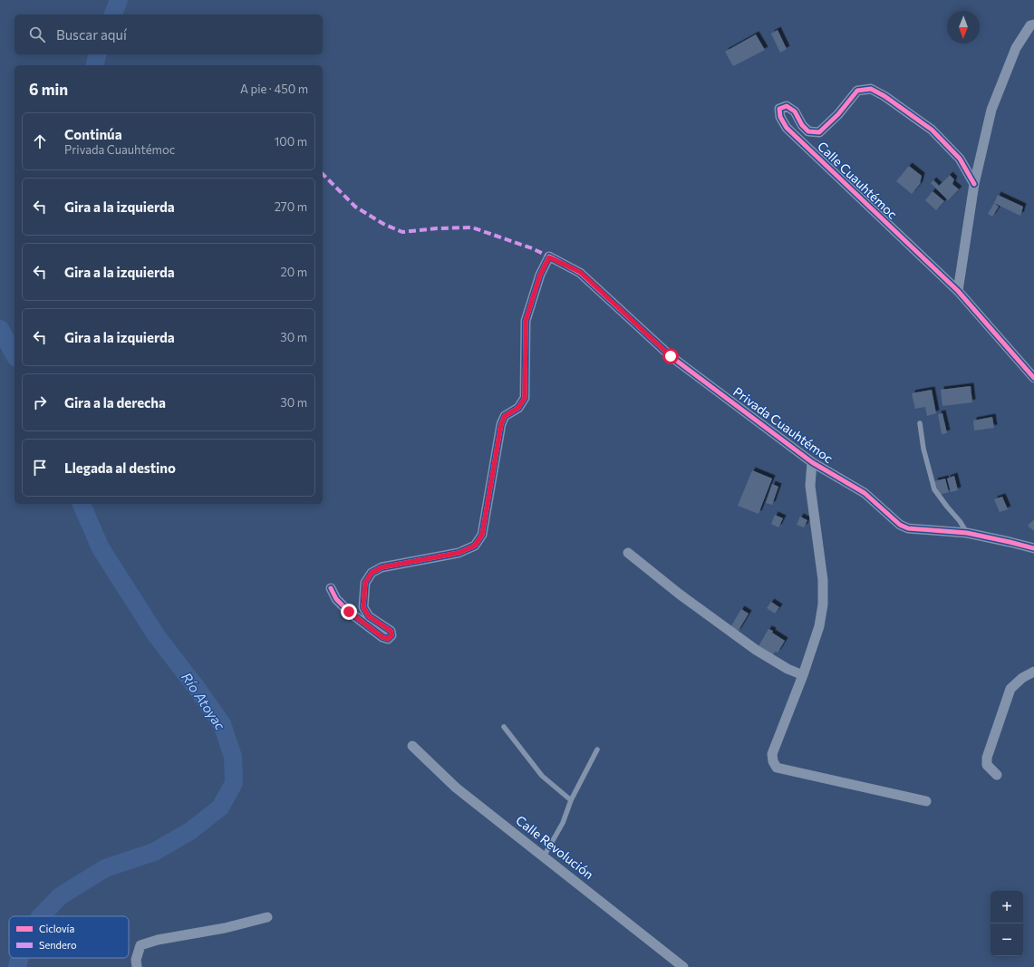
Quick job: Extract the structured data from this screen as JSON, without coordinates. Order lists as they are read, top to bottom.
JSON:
{
  "streets": {
    "street": ["Calle Cuauhtémoc", "Privada Cuauhtémoc", "Calle Revolución"]
  },
  "water": ["Río Atoyac"],
  "legend": ["Ciclovía", "Sendero"],
  "north": "bottom",
  "page": {
    "search": "Buscar aquí",
    "heading": ["6 min", "A pie · 450 m"],
    "list": [
      ["Continúa", "Privada Cuauhtémoc", "100 m"],
      ["Gira a la izquierda", "270 m"],
      ["Gira a la izquierda", "20 m"],
      ["Gira a la izquierda", "30 m"],
      ["Gira a la derecha", "30 m"],
      "Llegada al destino"
    ],
    "map_buttons": ["+", "−"]
  }
}
